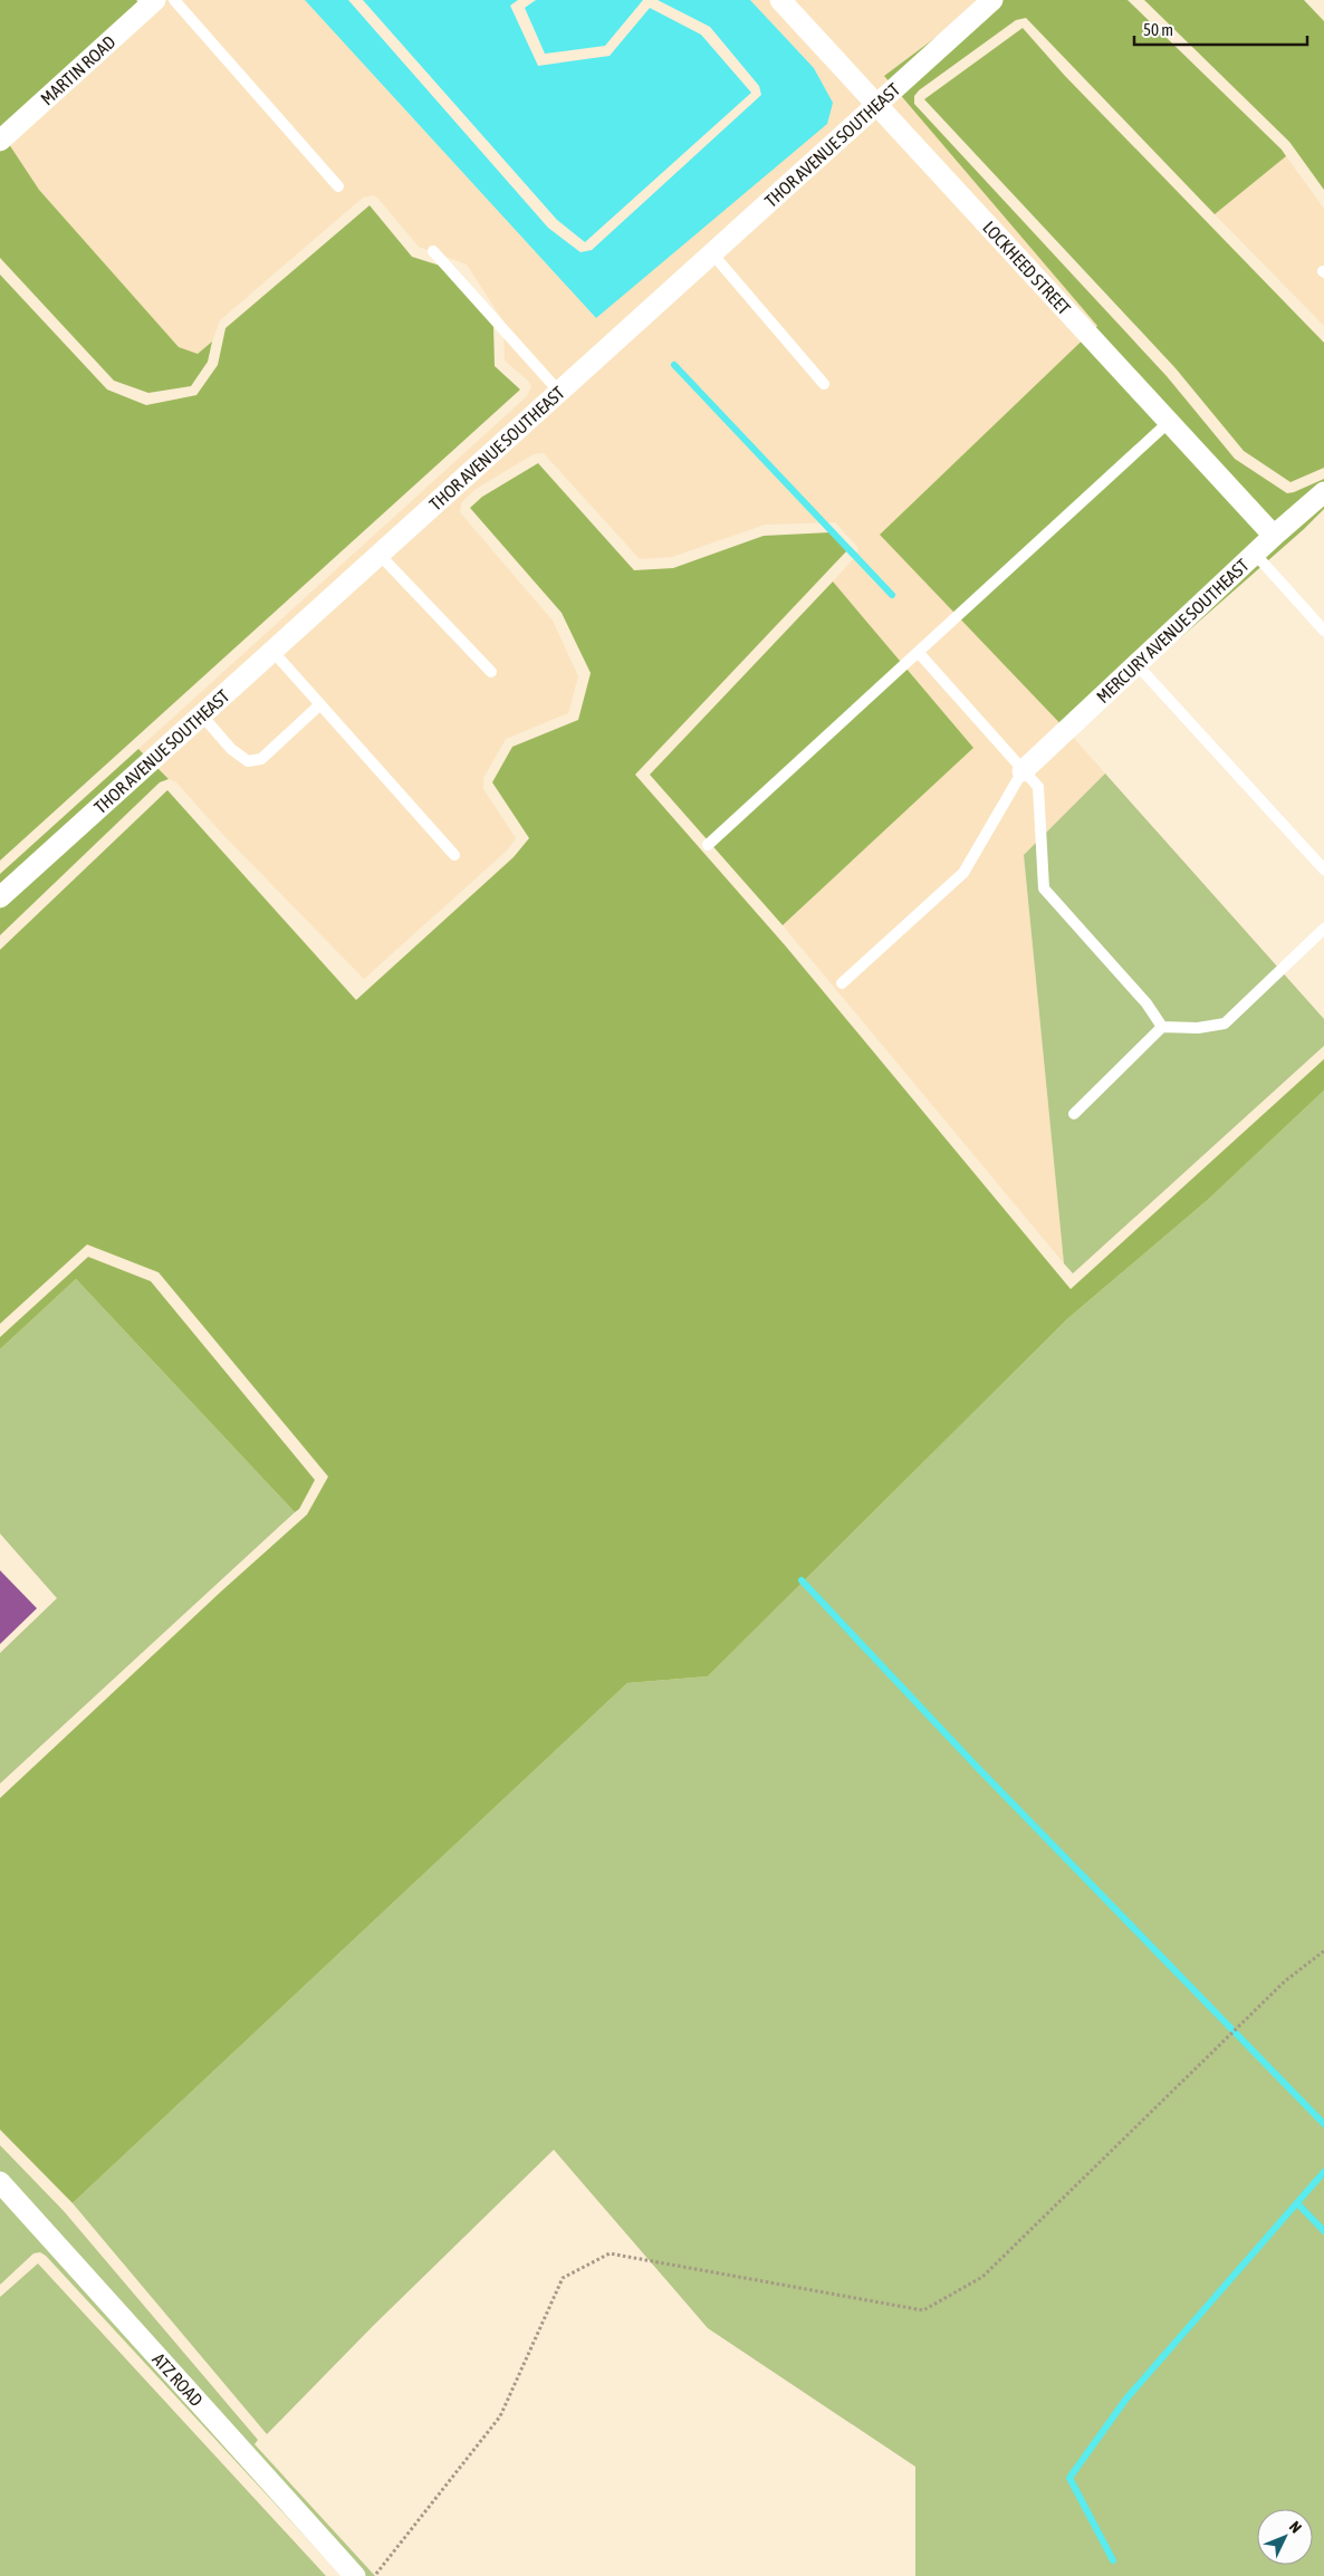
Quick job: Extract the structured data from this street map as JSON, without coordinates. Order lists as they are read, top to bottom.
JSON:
{
  "streets": {
    "street": [
      "MARTIN ROAD",
      "THOR AVENUE SOUTHEAST",
      "LOCKHEED STREET",
      "MERCURY AVENUE SOUTHEAST",
      "ATZ ROAD"
    ]
  },
  "crossings": [
    ["THOR AVENUE SOUTHEAST", "LOCKHEED STREET"],
    ["LOCKHEED STREET", "MERCURY AVENUE SOUTHEAST"]
  ],
  "scale_bar": "50 m",
  "north": "top right"
}
